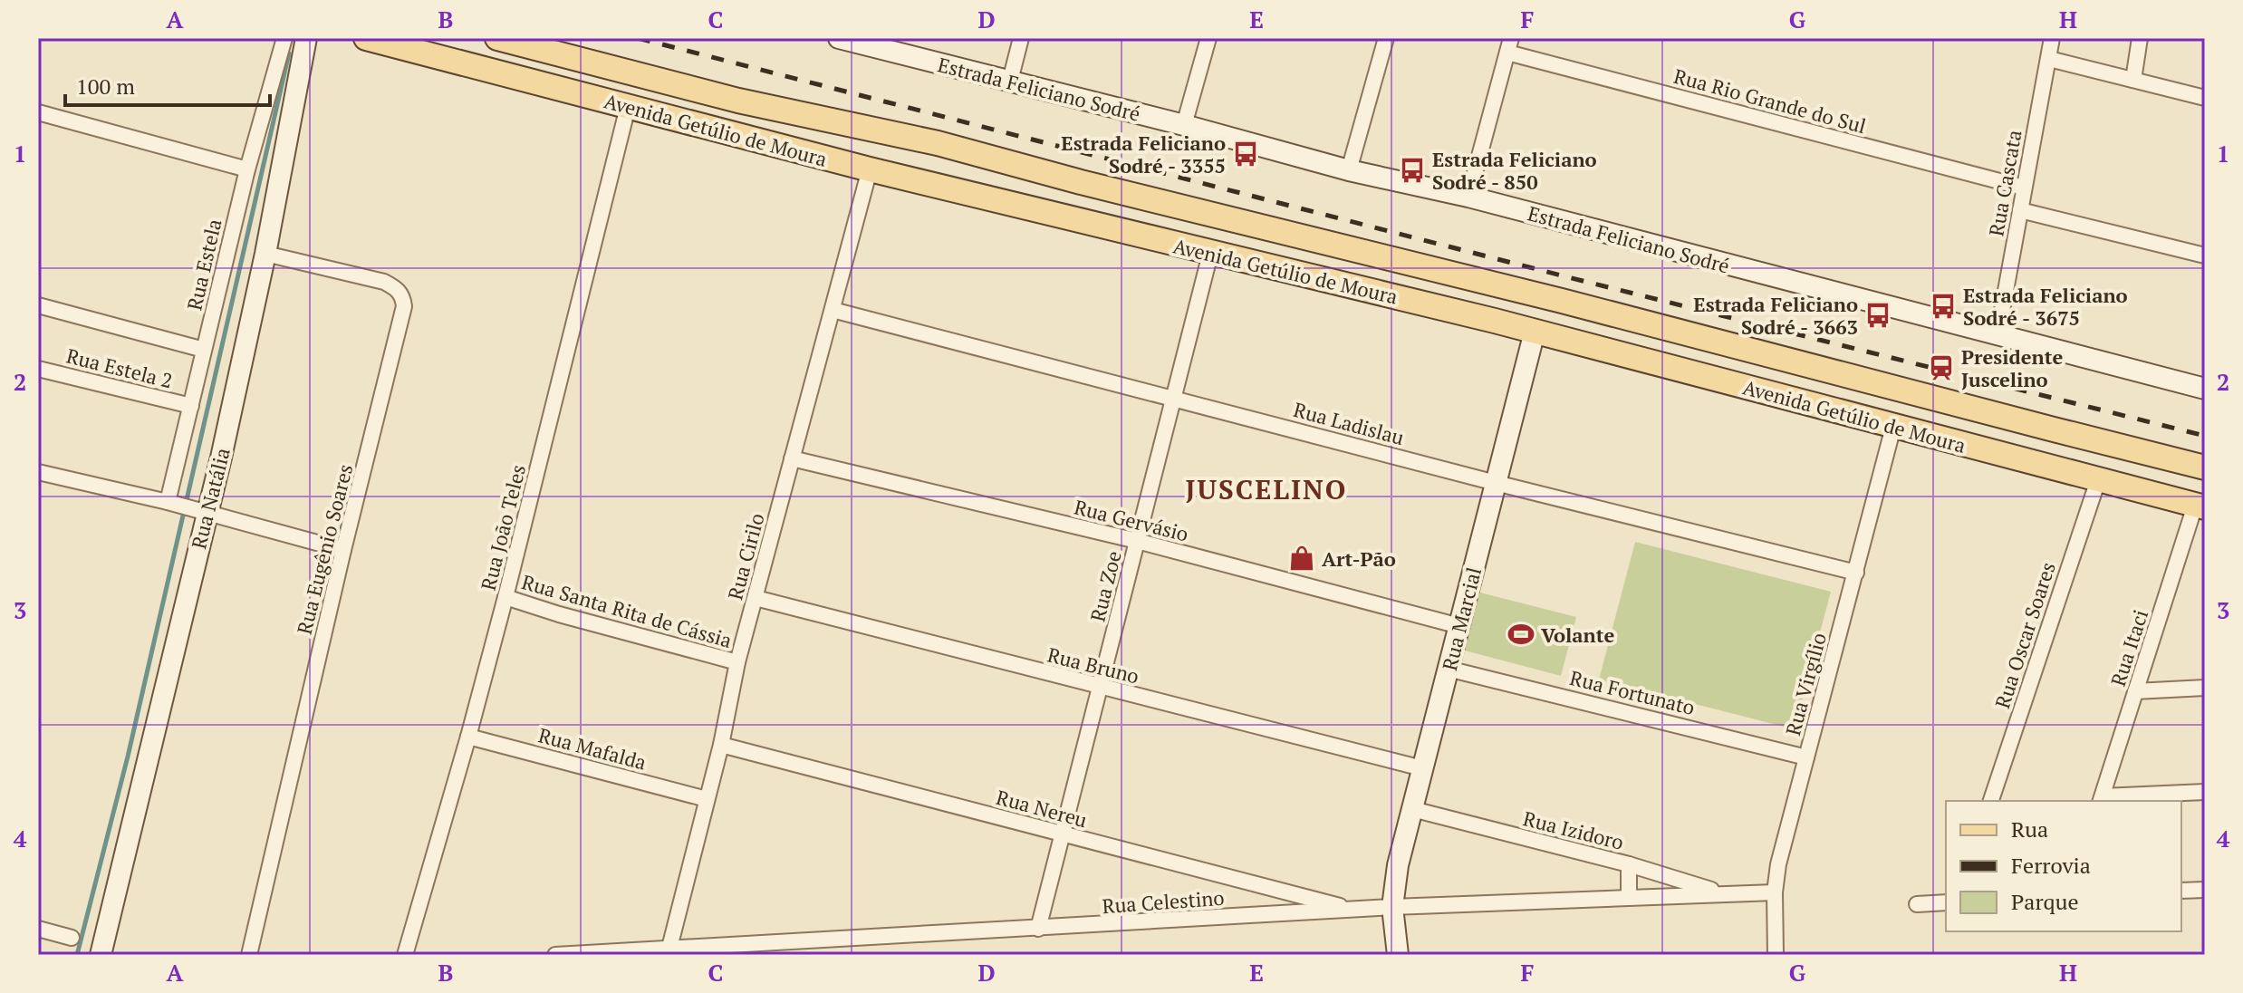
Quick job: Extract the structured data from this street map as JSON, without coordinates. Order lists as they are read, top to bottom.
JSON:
{
  "streets": {
    "main road": [
      "Estrada Feliciano Sodré",
      "Avenida Getúlio de Moura",
      "Rua Natália",
      "Rua Marcial"
    ],
    "street": [
      "Rua Rio Grande do Sul",
      "Rua Cascata",
      "Rua Estela",
      "Rua Estela 2",
      "Rua Ladislau",
      "Rua Gervásio",
      "Rua João Teles",
      "Rua Eugênio Soares",
      "Rua Cirilo",
      "Rua Zoe",
      "Rua Santa Rita de Cássia",
      "Rua Oscar Soares",
      "Rua Itaci",
      "Rua Bruno",
      "Rua Virgílio",
      "Rua Fortunato",
      "Rua Mafalda",
      "Rua Nereu",
      "Rua Izidoro",
      "Rua Celestino"
    ]
  },
  "crossings": [
    ["Estrada Feliciano Sodré", "Rua Cascata"],
    ["Rua Rio Grande do Sul", "Rua Cascata"],
    ["Avenida Getúlio de Moura", "Rua João Teles"],
    ["Avenida Getúlio de Moura", "Rua Cirilo"],
    ["Avenida Getúlio de Moura", "Rua Zoe"],
    ["Avenida Getúlio de Moura", "Rua Marcial"],
    ["Avenida Getúlio de Moura", "Rua Oscar Soares"],
    ["Avenida Getúlio de Moura", "Rua Itaci"],
    ["Avenida Getúlio de Moura", "Rua Virgílio"],
    ["Rua Estela", "Rua Estela 2"],
    ["Rua Ladislau", "Rua Cirilo"],
    ["Rua Ladislau", "Rua Zoe"],
    ["Rua Ladislau", "Rua Marcial"],
    ["Rua Ladislau", "Rua Virgílio"],
    ["Rua Natália", "Rua Eugênio Soares"],
    ["Rua Gervásio", "Rua Cirilo"],
    ["Rua Gervásio", "Rua Zoe"],
    ["Rua Gervásio", "Rua Marcial"],
    ["Rua João Teles", "Rua Santa Rita de Cássia"],
    ["Rua João Teles", "Rua Mafalda"],
    ["Rua Cirilo", "Rua Santa Rita de Cássia"],
    ["Rua Cirilo", "Rua Bruno"],
    ["Rua Cirilo", "Rua Mafalda"],
    ["Rua Cirilo", "Rua Nereu"],
    ["Rua Cirilo", "Rua Celestino"],
    ["Rua Zoe", "Rua Bruno"],
    ["Rua Zoe", "Rua Nereu"],
    ["Rua Zoe", "Rua Celestino"],
    ["Rua Marcial", "Rua Bruno"],
    ["Rua Marcial", "Rua Fortunato"],
    ["Rua Marcial", "Rua Izidoro"],
    ["Rua Marcial", "Rua Celestino"],
    ["Rua Virgílio", "Rua Fortunato"],
    ["Rua Virgílio", "Rua Celestino"],
    ["Rua Nereu", "Rua Celestino"],
    ["Rua Izidoro", "Rua Celestino"]
  ],
  "districts": ["JUSCELINO"],
  "places": {
    "bus stop": [
      "Estrada Feliciano Sodré - 3355",
      "Estrada Feliciano Sodré - 850",
      "Estrada Feliciano Sodré - 3675",
      "Estrada Feliciano Sodré - 3663"
    ],
    "station": ["Presidente Juscelino"],
    "shop": ["Art-Pão"],
    "sports": ["Volante"]
  },
  "legend": ["Rua", "Ferrovia", "Parque"],
  "scale_bar": "100 m",
  "grid": {
    "columns": [
      "A",
      "B",
      "C",
      "D",
      "E",
      "F",
      "G",
      "H"
    ],
    "rows": [
      "1",
      "2",
      "3",
      "4"
    ]
  }
}
